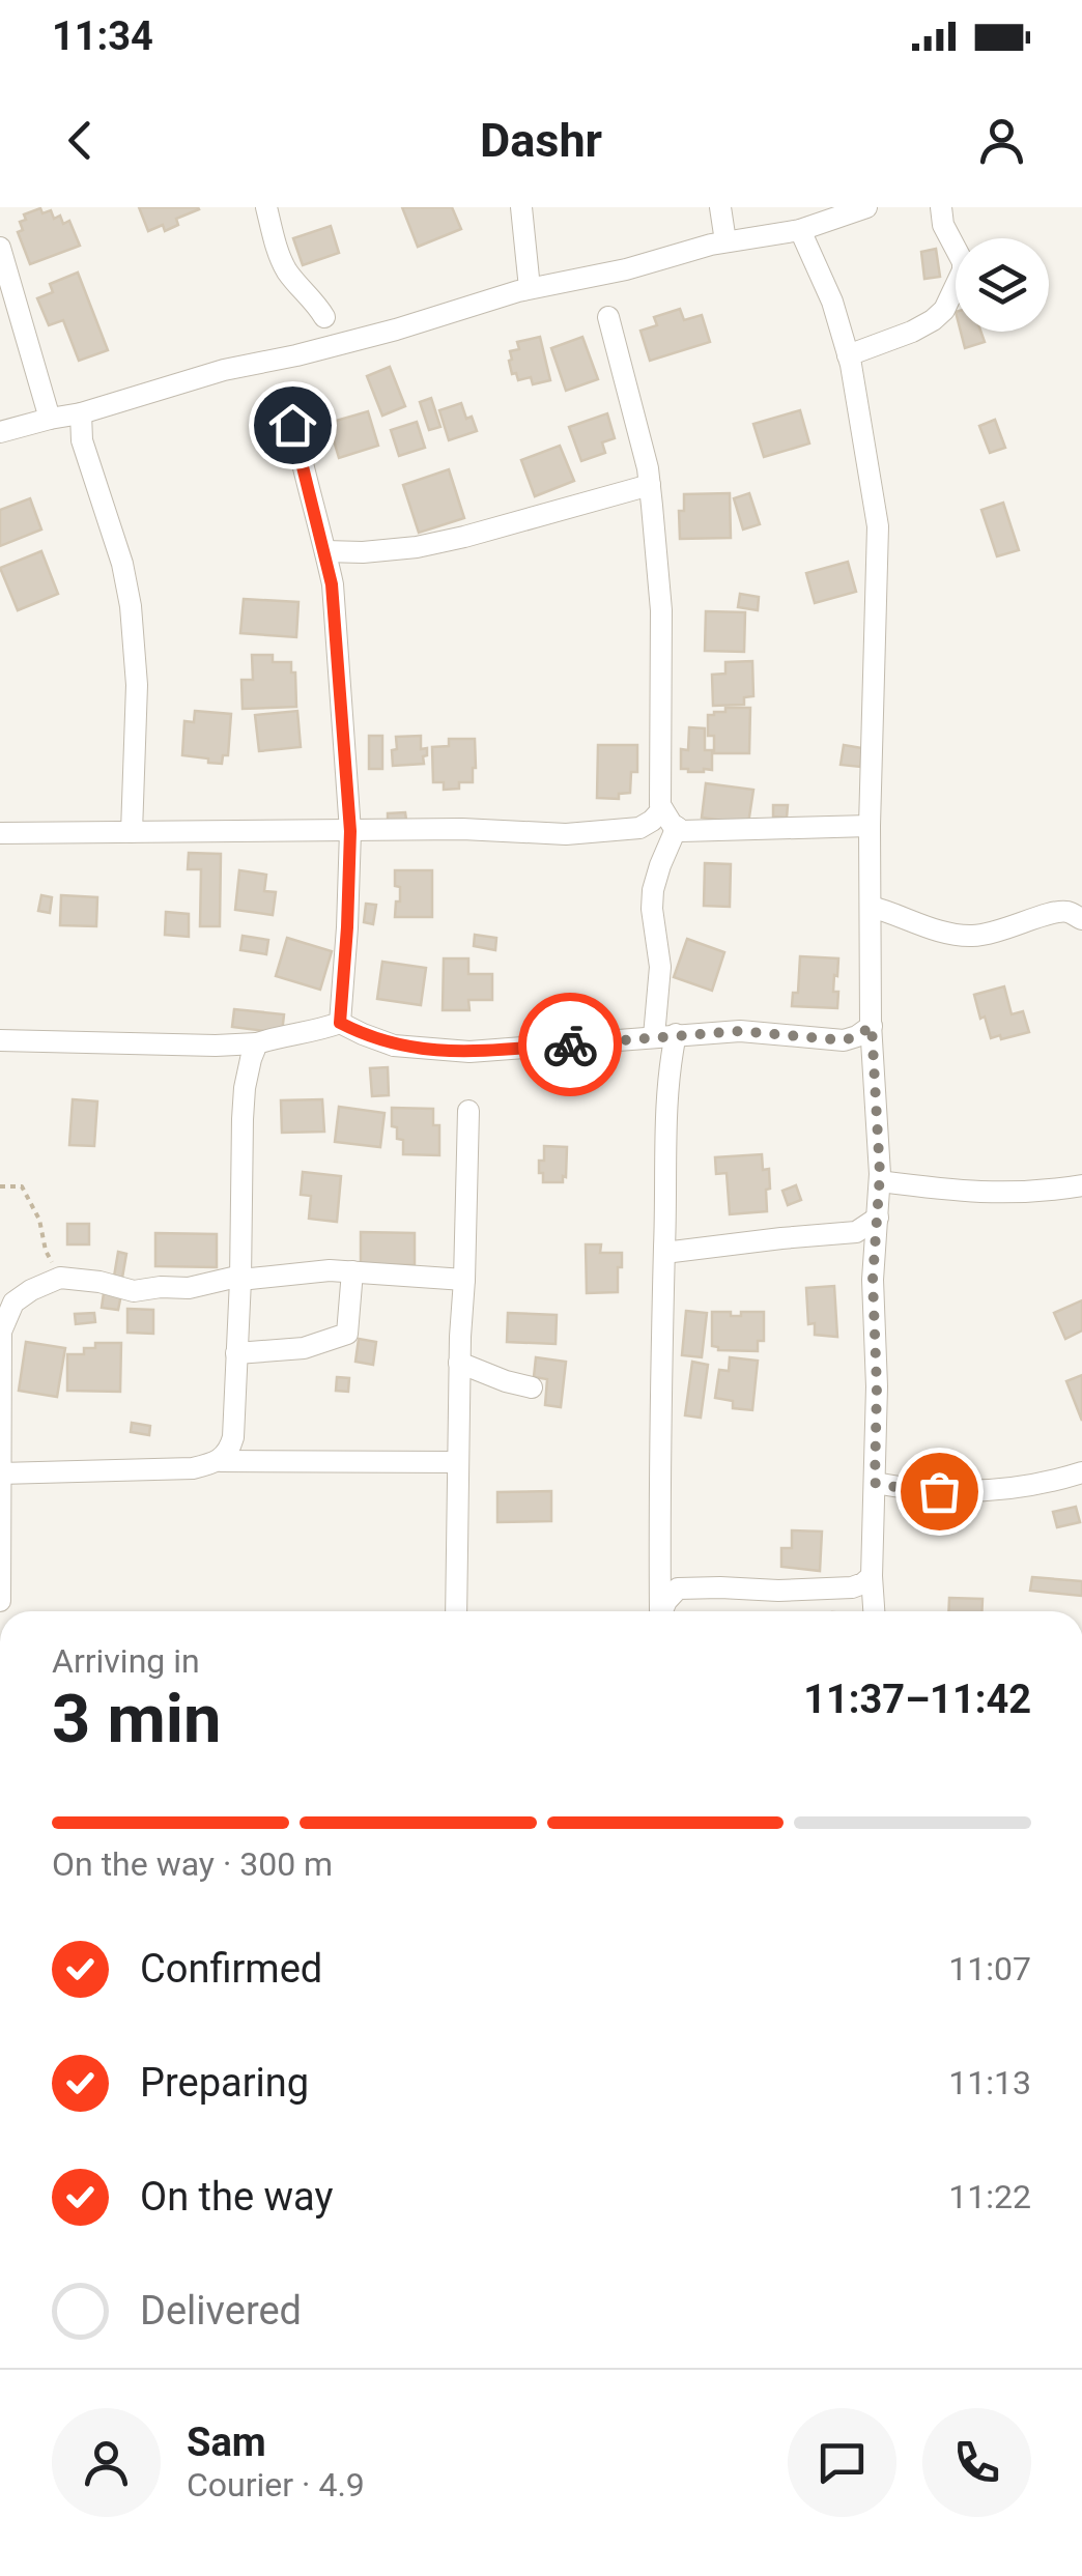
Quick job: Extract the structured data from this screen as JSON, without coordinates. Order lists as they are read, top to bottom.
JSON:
{
  "page": {
    "status": "11:34",
    "header": "Dashr",
    "heading": ["3 min", "Arriving in", "11:37–11:42"],
    "panel": ["Sam", "Courier · 4.9"],
    "bar": "On the way · 300 m",
    "list": [
      ["Confirmed", "11:07"],
      ["Preparing", "11:13"],
      ["On the way", "11:22"],
      "Delivered"
    ]
  }
}
